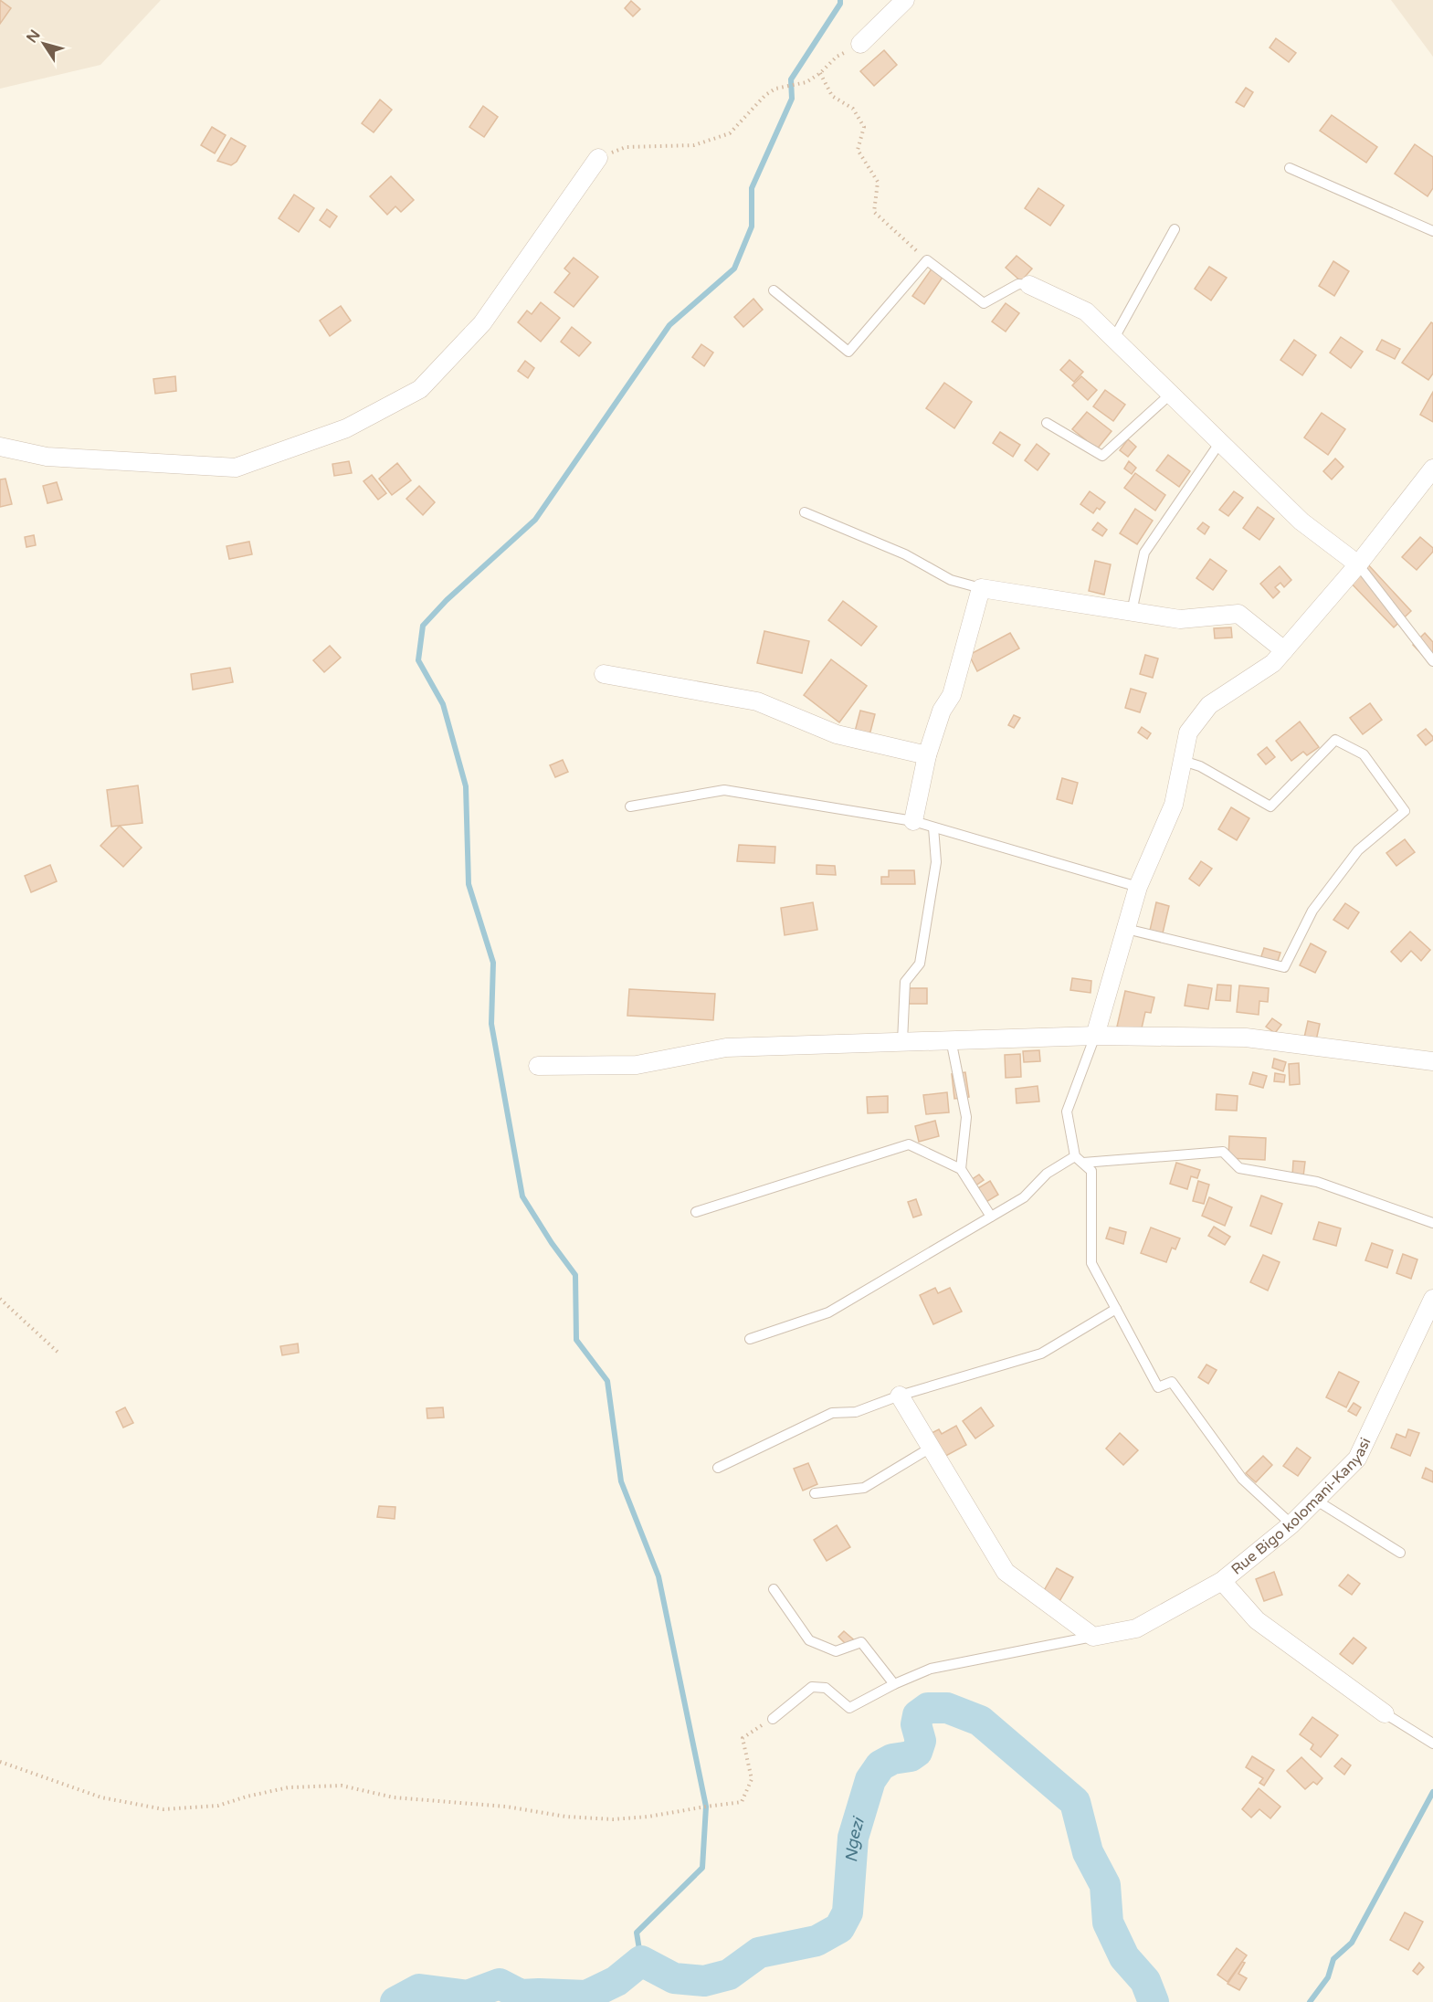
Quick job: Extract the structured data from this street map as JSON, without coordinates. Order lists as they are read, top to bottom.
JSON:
{
  "streets": {
    "street": ["Rue Bigo kolomani-Kanyasi"]
  },
  "water": ["Ngezi"],
  "north": "top left"
}
